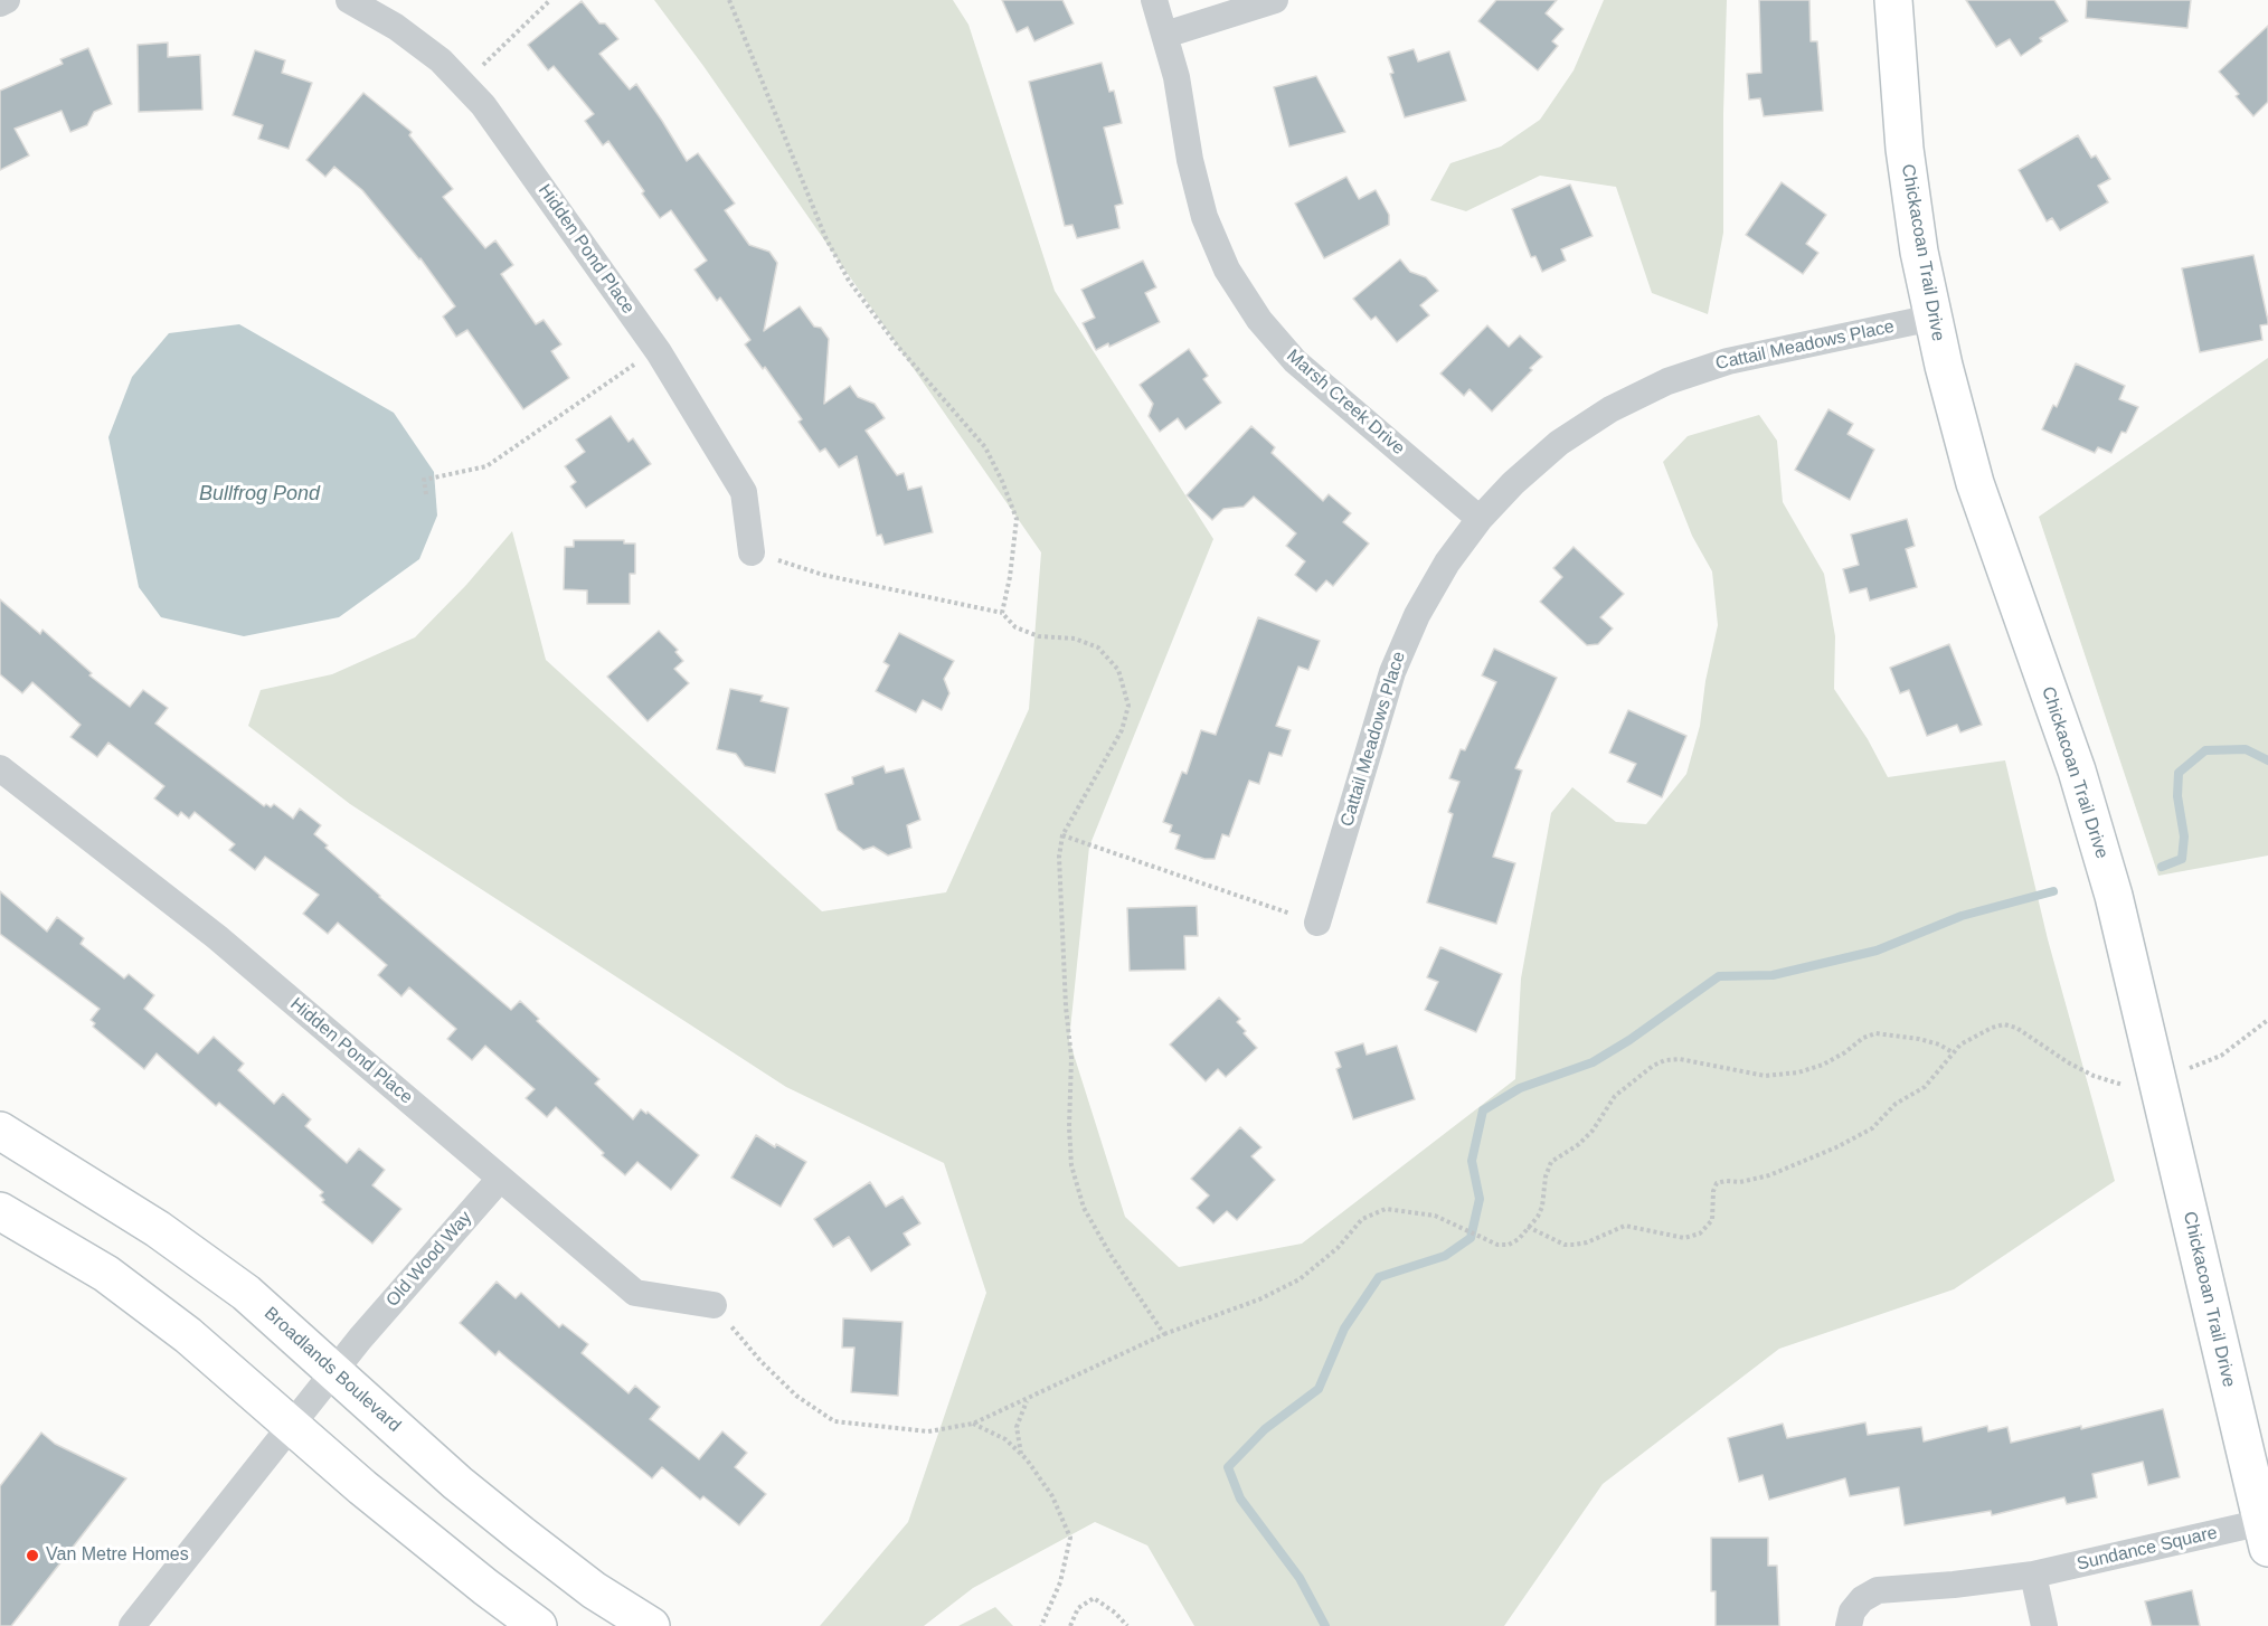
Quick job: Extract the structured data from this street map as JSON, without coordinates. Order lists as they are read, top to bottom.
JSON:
{
  "streets": {
    "street": [
      "Hidden Pond Place",
      "Chickacoan Trail Drive",
      "Cattail Meadows Place",
      "Marsh Creek Drive",
      "Old Wood Way",
      "Broadlands Boulevard",
      "Sundance Square"
    ]
  },
  "crossings": [
    ["Hidden Pond Place", "Old Wood Way"],
    ["Chickacoan Trail Drive", "Cattail Meadows Place"],
    ["Chickacoan Trail Drive", "Sundance Square"],
    ["Cattail Meadows Place", "Marsh Creek Drive"],
    ["Old Wood Way", "Broadlands Boulevard"]
  ],
  "water": ["Bullfrog Pond"],
  "places": ["Van Metre Homes"]
}
